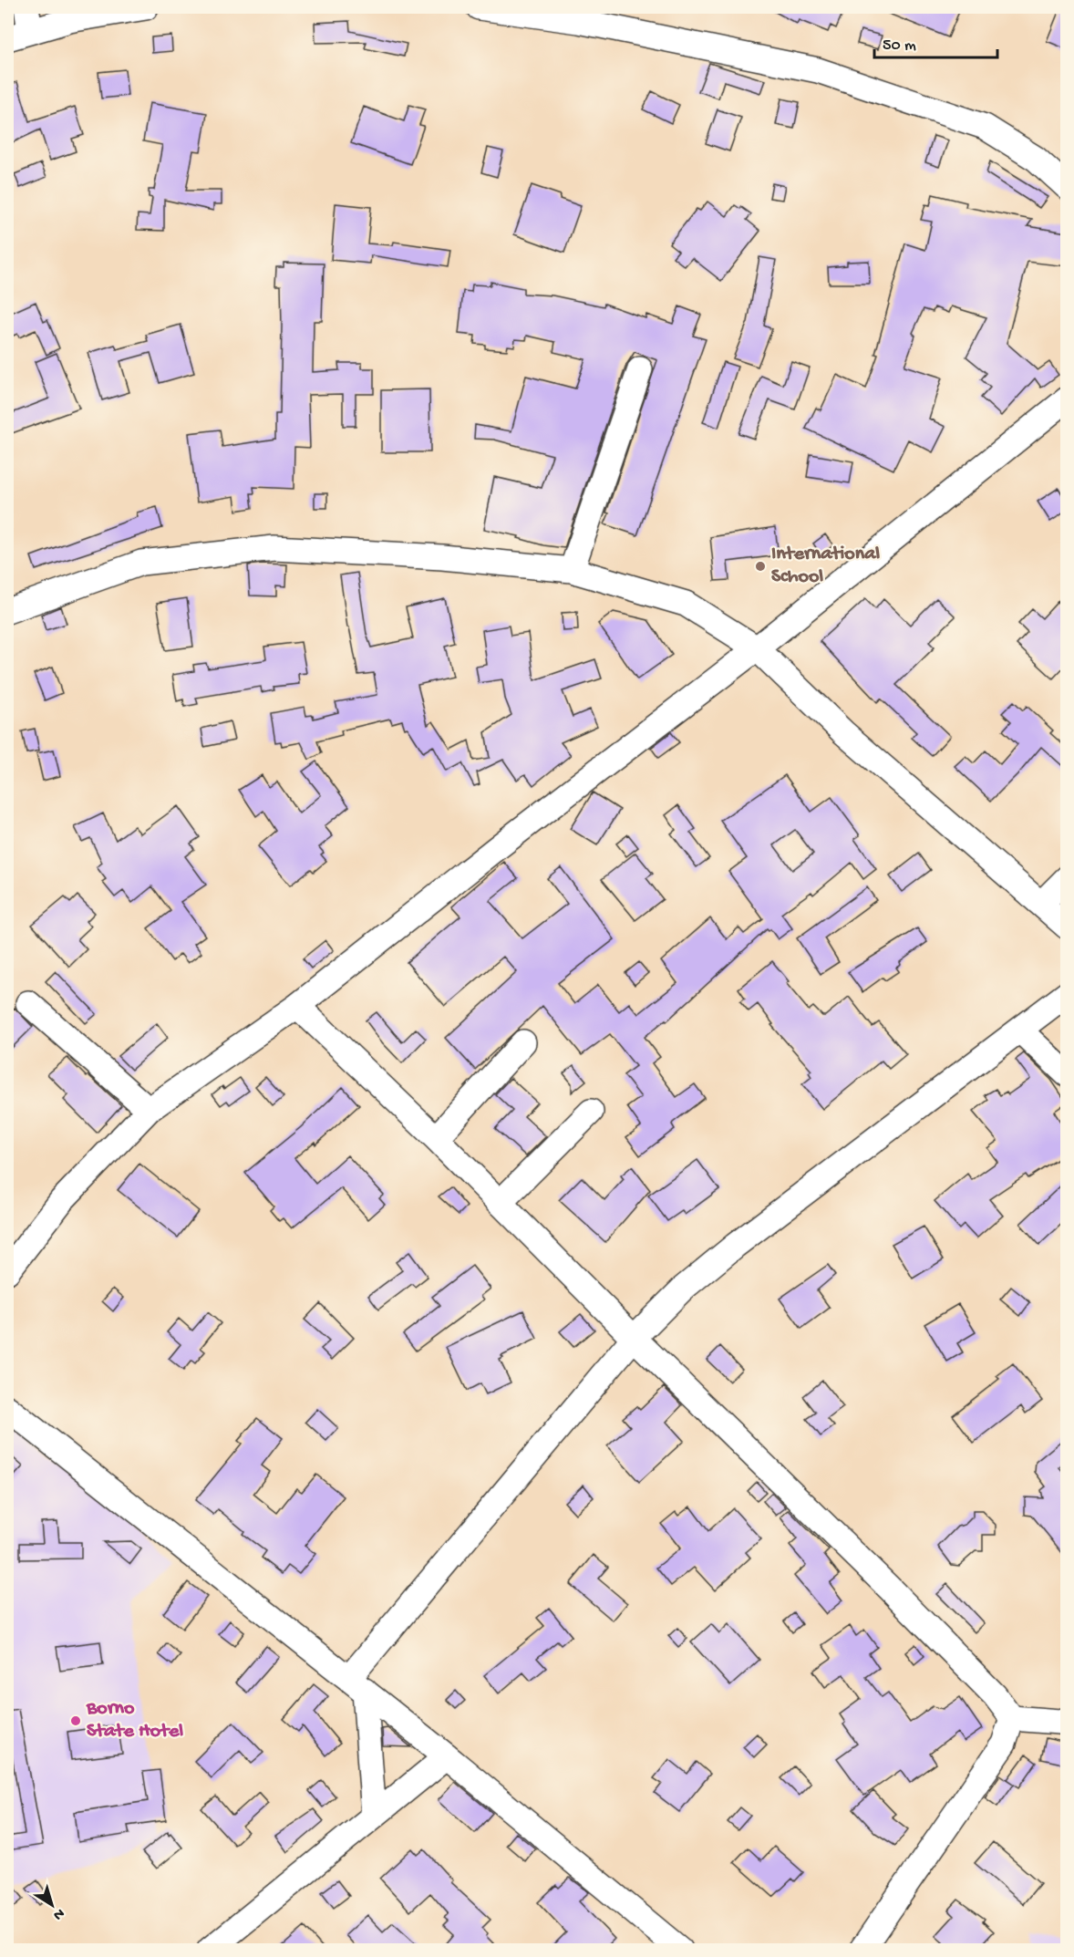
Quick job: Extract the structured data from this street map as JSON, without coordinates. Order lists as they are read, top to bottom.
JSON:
{
  "places": ["International School", "Borno State Hotel"],
  "scale_bar": "50 m",
  "north": "bottom right"
}
